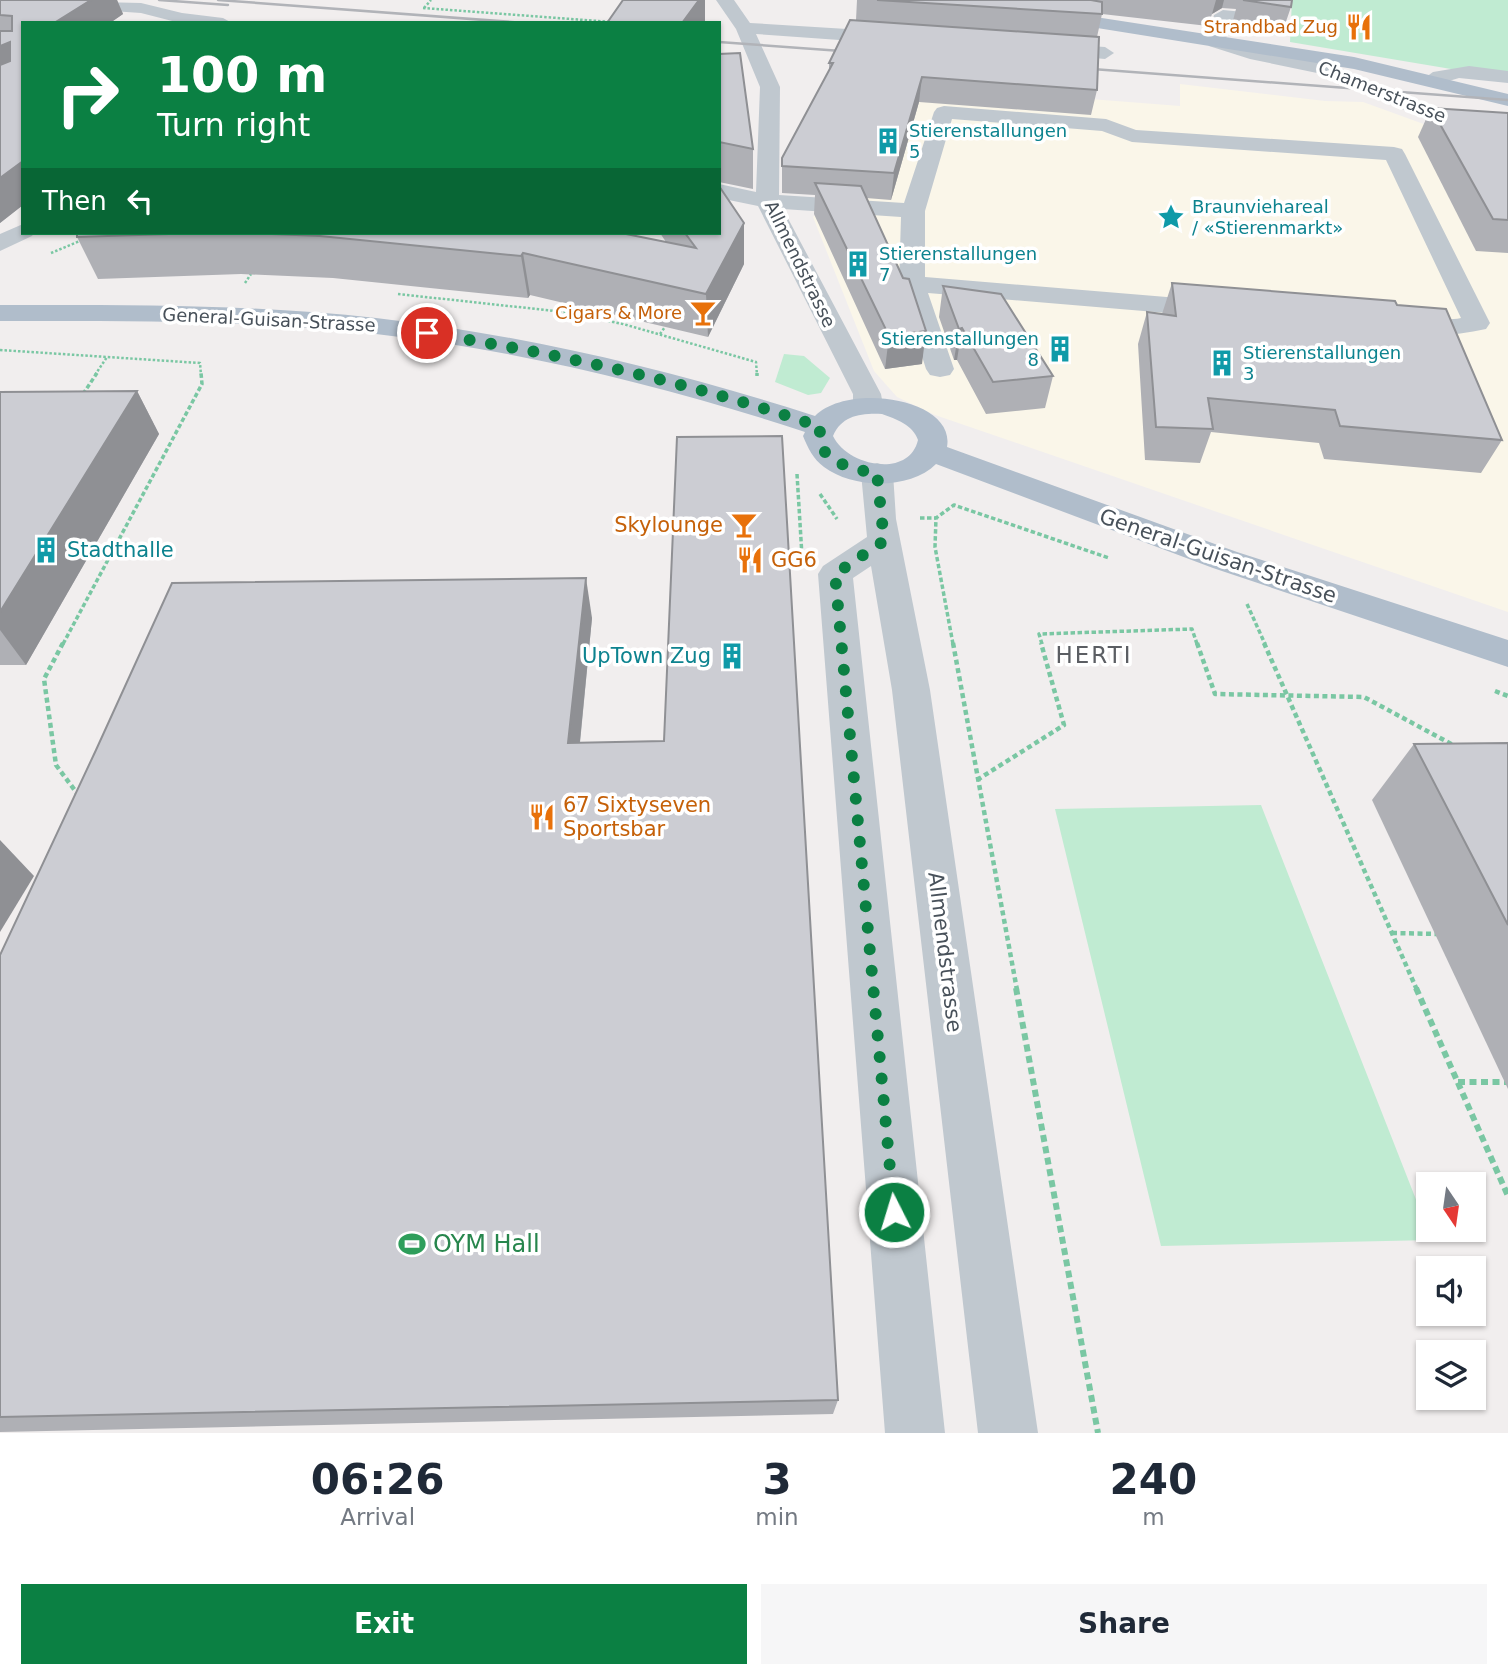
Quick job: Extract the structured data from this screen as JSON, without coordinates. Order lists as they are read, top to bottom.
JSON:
{
  "streets": {
    "main road": ["Chamerstrasse", "General-Guisan-Strasse"],
    "street": ["Allmendstrasse"]
  },
  "crossings": [
    ["Allmendstrasse", "General-Guisan-Strasse"]
  ],
  "districts": ["HERTI"],
  "places": {
    "restaurant": ["Strandbad Zug", "GG6", "67 Sixtyseven Sportsbar"],
    "building": [
      "Stierenstallungen 5",
      "Stierenstallungen 7",
      "Stierenstallungen 8",
      "Stierenstallungen 3",
      "Stadthalle",
      "UpTown Zug"
    ],
    "place": ["Braunviehareal / «Stierenmarkt»"],
    "bar": ["Cigars & More", "Skylounge"],
    "sports": ["OYM Hall"]
  },
  "north": "bottom",
  "page": {
    "turn": ["100 m", "Turn right"],
    "then": "Then",
    "eta": [
      "06:26",
      "Arrival",
      "3",
      "min",
      "240",
      "m"
    ],
    "buttons": ["Exit", "Share"]
  }
}
